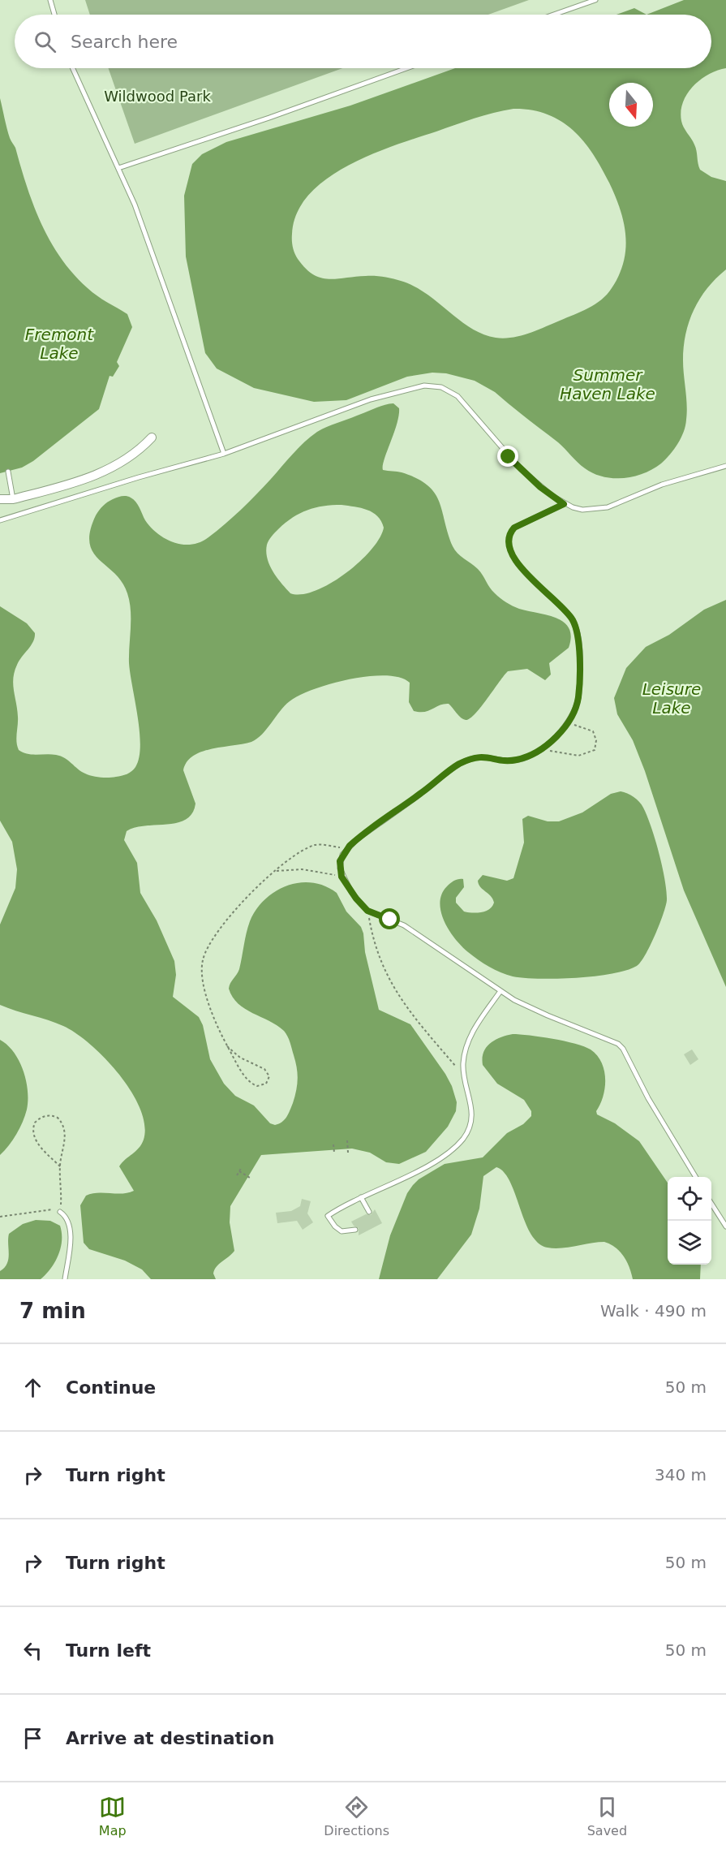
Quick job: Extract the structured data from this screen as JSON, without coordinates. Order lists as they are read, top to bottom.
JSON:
{
  "water": ["Fremont Lake", "Summer Haven Lake", "Leisure Lake"],
  "parks": ["Wildwood Park"],
  "north": "bottom",
  "page": {
    "search": "Search here",
    "heading": ["7 min", "Walk · 490 m"],
    "list": [
      ["Continue", "50 m"],
      ["Turn right", "340 m"],
      ["Turn right", "50 m"],
      ["Turn left", "50 m"],
      "Arrive at destination"
    ],
    "nav": ["Map", "Directions", "Saved"]
  }
}
